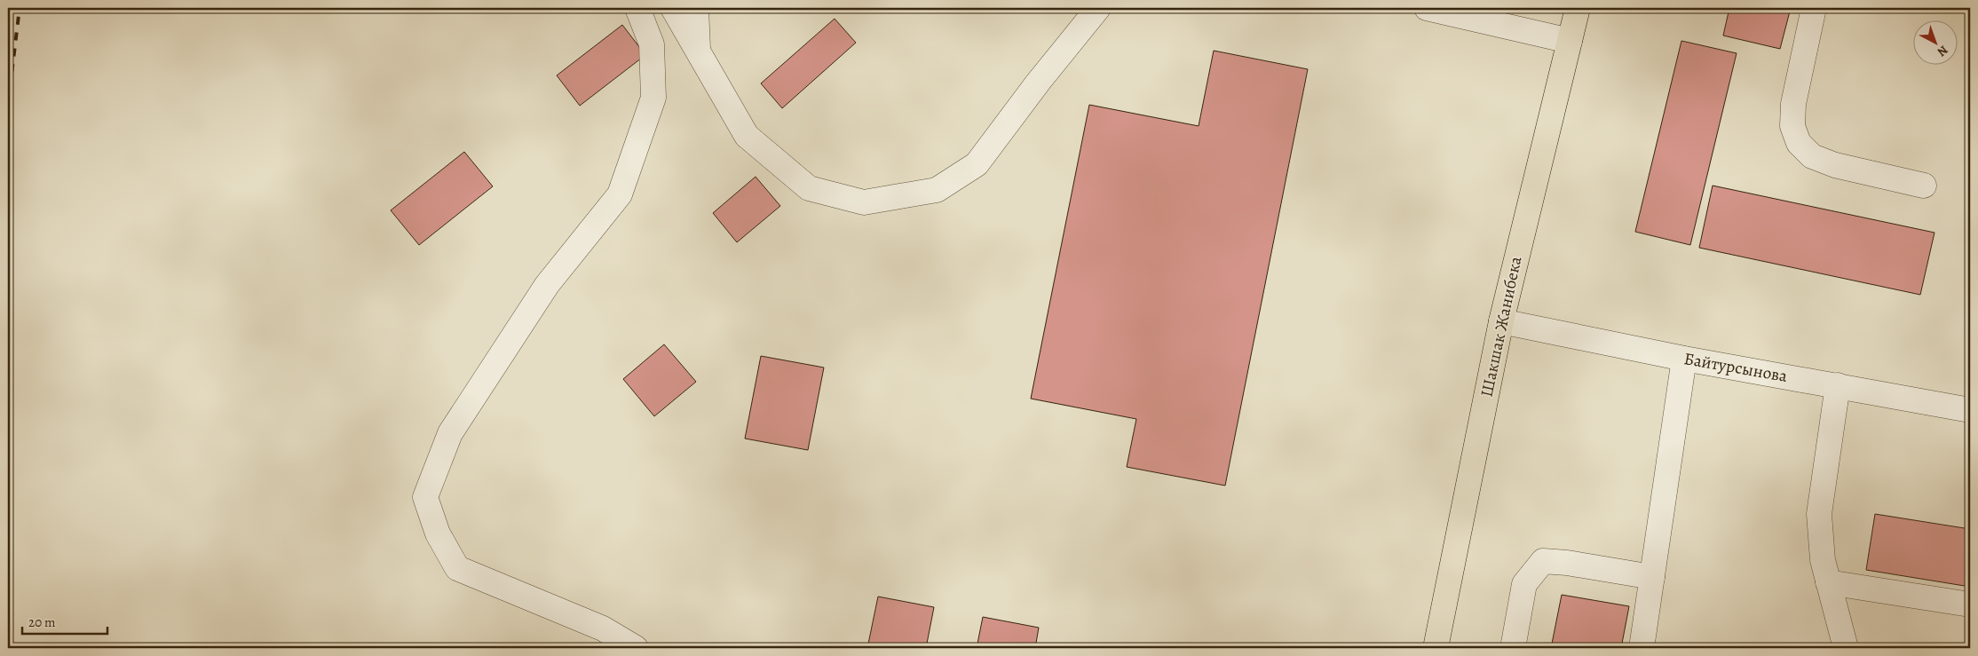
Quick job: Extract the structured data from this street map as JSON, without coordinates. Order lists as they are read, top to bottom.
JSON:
{
  "streets": {
    "main road": ["Шакшак Жанибека"],
    "street": ["Байтурсынова"]
  },
  "crossings": [
    ["Шакшак Жанибека", "Байтурсынова"]
  ],
  "scale_bar": "20 m",
  "north": "bottom right"
}
